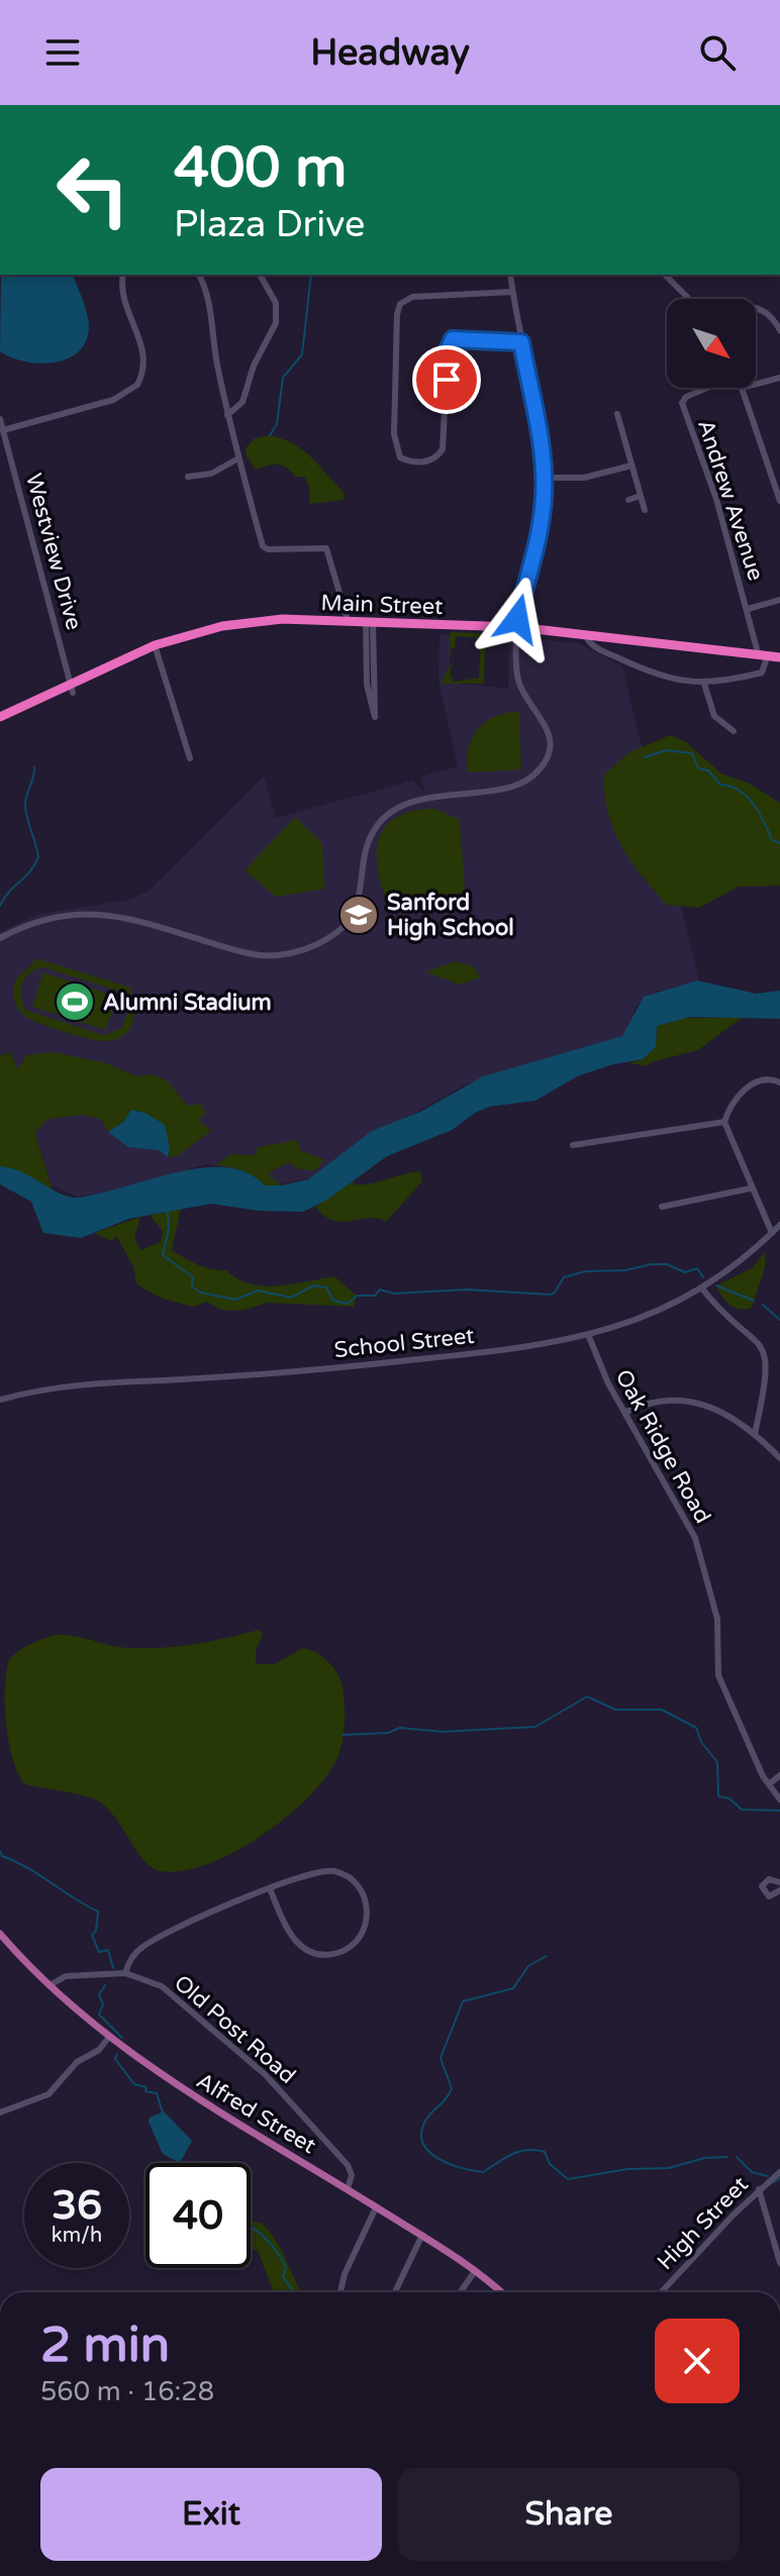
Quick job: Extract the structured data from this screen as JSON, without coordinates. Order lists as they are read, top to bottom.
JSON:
{
  "streets": {
    "highway": ["Main Street"],
    "main road": ["Alfred Street"],
    "street": [
      "Andrew Avenue",
      "Westview Drive",
      "School Street",
      "Oak Ridge Road",
      "Old Post Road",
      "High Street"
    ]
  },
  "crossings": [
    ["Andrew Avenue", "Main Street"],
    ["Westview Drive", "Main Street"],
    ["School Street", "Oak Ridge Road"],
    ["Old Post Road", "Alfred Street"]
  ],
  "places": {
    "school or university": ["Sanford High School"],
    "sports": ["Alumni Stadium"]
  },
  "north": "bottom right",
  "page": {
    "header": "Headway",
    "turn": ["400 m", "Plaza Drive"],
    "speed": "36 km/h",
    "limit": "40",
    "heading": ["2 min", "560 m · 16:28"],
    "buttons": ["Exit", "Share"]
  }
}
